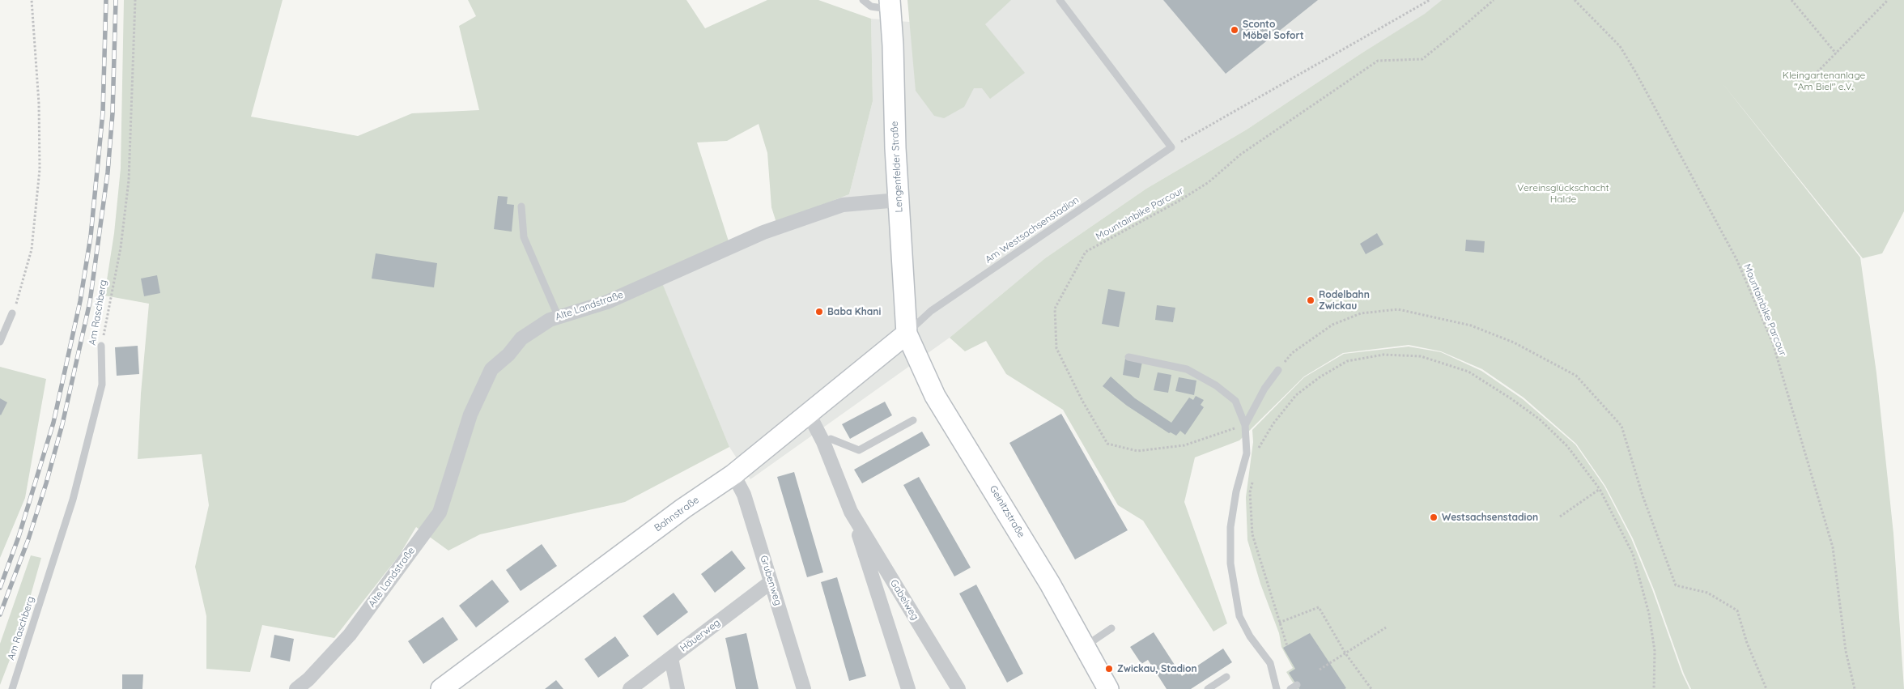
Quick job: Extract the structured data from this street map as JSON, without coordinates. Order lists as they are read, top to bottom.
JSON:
{
  "streets": {
    "main road": ["Lengenfelder Straße", "Geinitzstraße", "Bahnstraße"],
    "street": [
      "Alte Landstraße",
      "Grubenweg",
      "Gabelweg",
      "Häuerweg"
    ],
    "lane": ["Am Westsachsenstadion", "Am Raschberg"],
    "path": ["Mountainbike Parcour"]
  },
  "crossings": [
    ["Lengenfelder Straße", "Am Westsachsenstadion"],
    ["Lengenfelder Straße", "Alte Landstraße"],
    ["Lengenfelder Straße", "Geinitzstraße"],
    ["Lengenfelder Straße", "Bahnstraße"],
    ["Am Westsachsenstadion", "Geinitzstraße"],
    ["Am Westsachsenstadion", "Bahnstraße"],
    ["Geinitzstraße", "Bahnstraße"],
    ["Bahnstraße", "Grubenweg"],
    ["Bahnstraße", "Gabelweg"],
    ["Grubenweg", "Häuerweg"]
  ],
  "parks": ["Kleingartenanlage \"Am Biel\" e.V.", "Vereinsglückschacht Halde"],
  "places": [
    "Sconto Möbel Sofort",
    "Rodelbahn Zwickau",
    "Baba Khani",
    "Westsachsenstadion",
    "Zwickau, Stadion"
  ]
}
